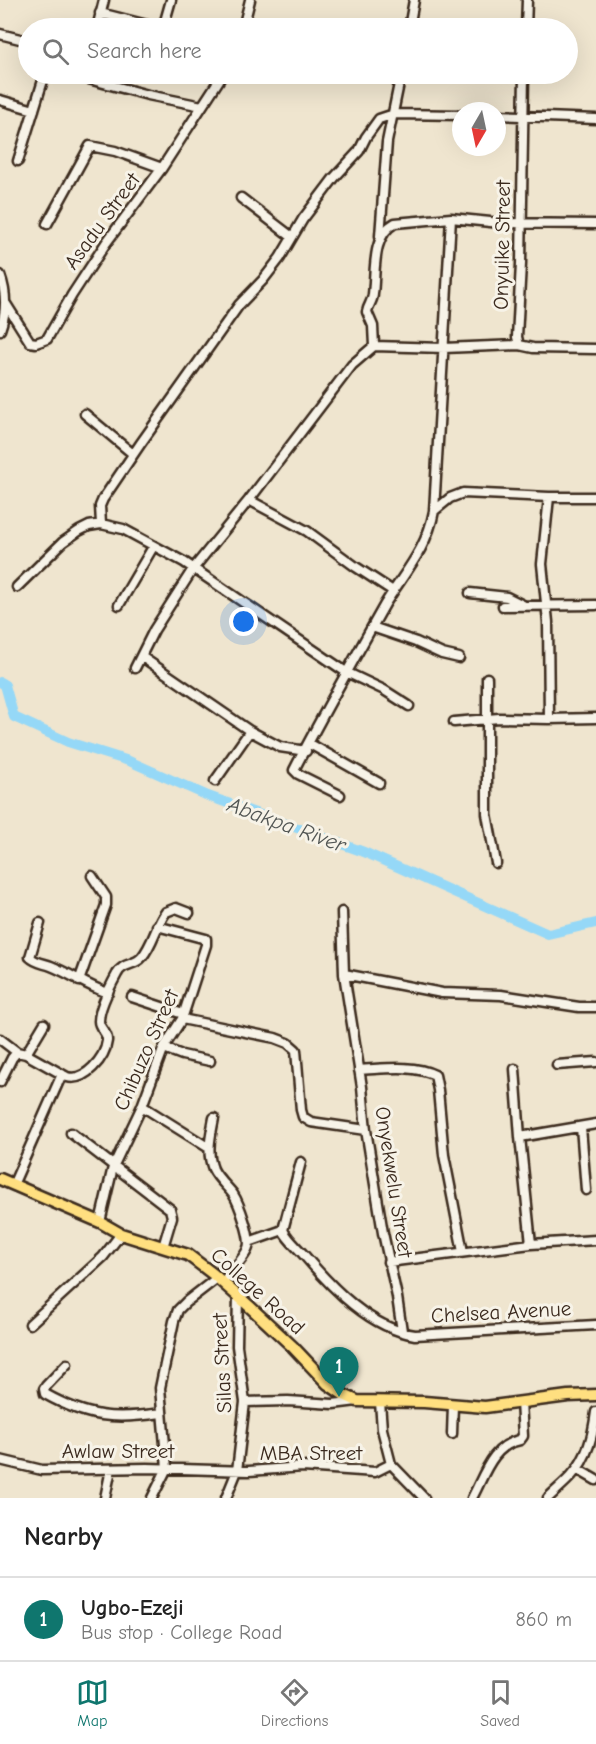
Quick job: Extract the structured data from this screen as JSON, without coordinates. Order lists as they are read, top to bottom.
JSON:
{
  "streets": {
    "main road": ["College Road"],
    "street": [
      "Asadu Street",
      "Onyuike Street",
      "Chibuzo Street",
      "Onyekwelu Street",
      "Chelsea Avenue",
      "Silas Street",
      "Awlaw Street",
      "MBA Street"
    ]
  },
  "crossings": [
    ["Chibuzo Street", "College Road"],
    ["Onyekwelu Street", "Chelsea Avenue"],
    ["College Road", "Silas Street"],
    ["College Road", "MBA Street"],
    ["Silas Street", "Awlaw Street"],
    ["Silas Street", "MBA Street"],
    ["Awlaw Street", "MBA Street"]
  ],
  "water": ["Abakpa River"],
  "north": "bottom",
  "page": {
    "search": "Search here",
    "pins": "1",
    "heading": "Nearby",
    "list": [
      {
        "mark": "1",
        "name": "Ugbo-Ezeji",
        "note": "Bus stop · College Road",
        "value": "860 m"
      }
    ],
    "nav": ["Map", "Directions", "Saved"]
  }
}
